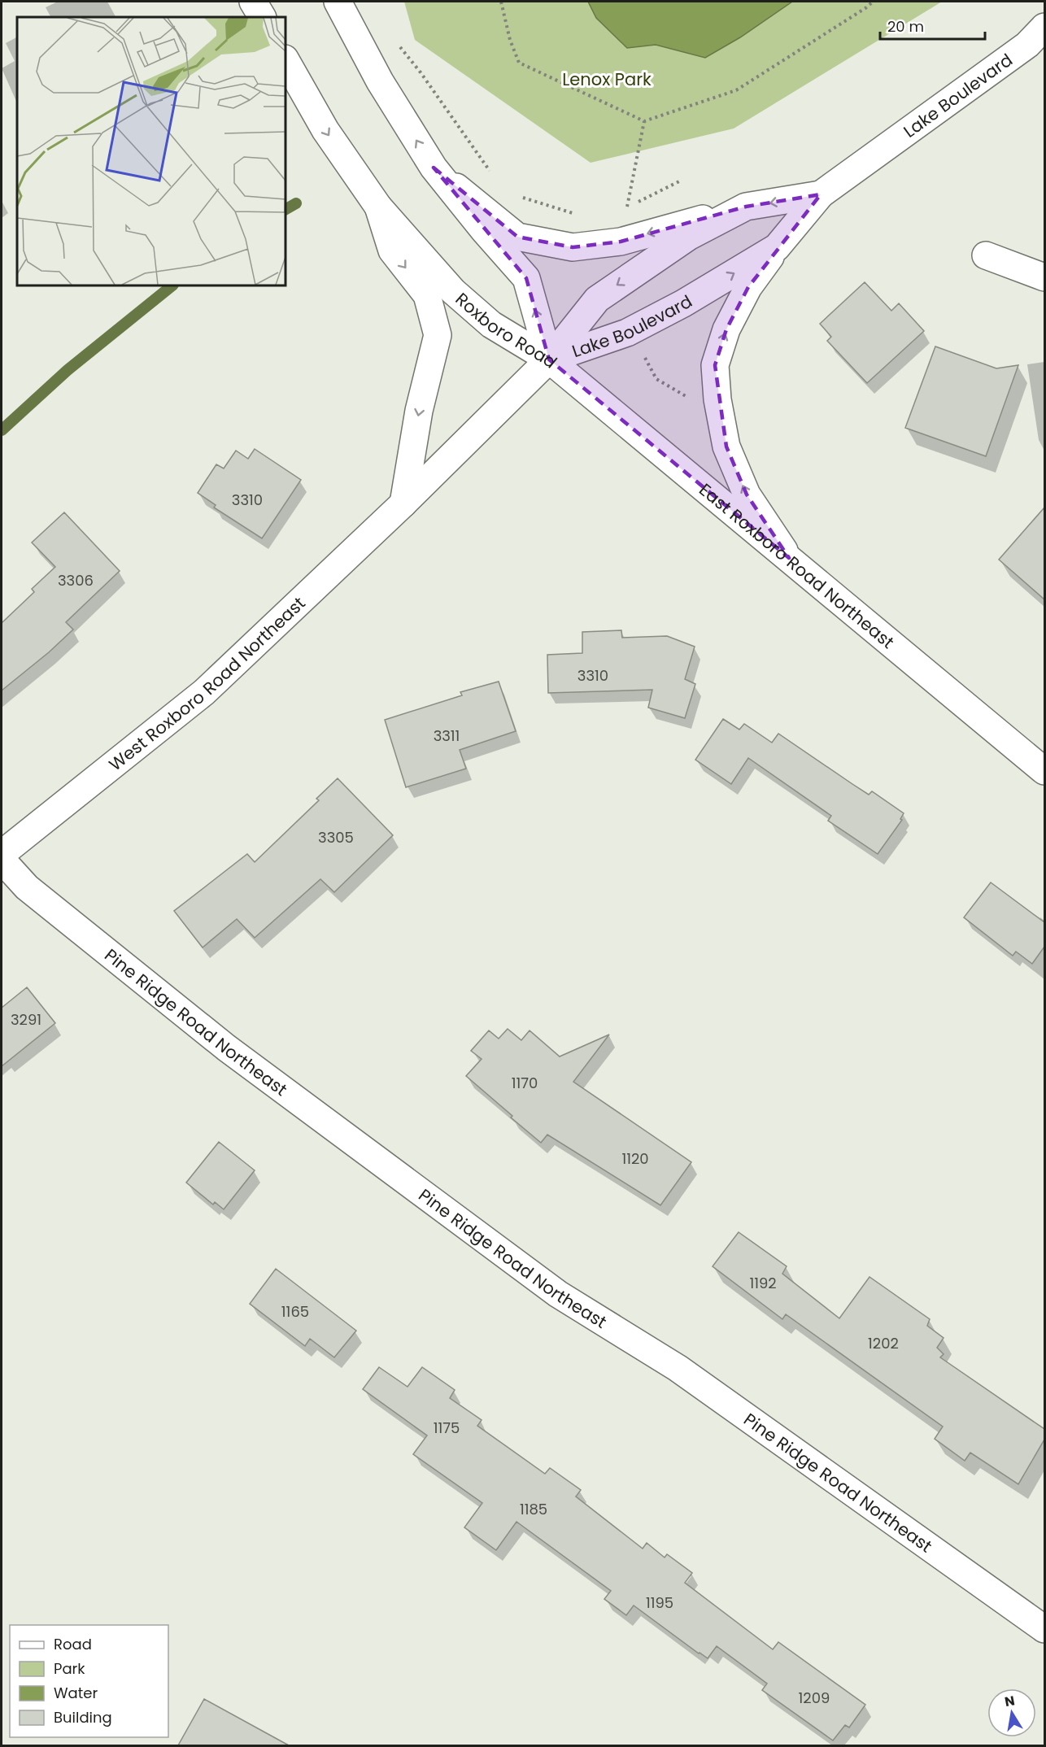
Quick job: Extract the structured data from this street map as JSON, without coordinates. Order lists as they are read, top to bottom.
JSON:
{
  "streets": {
    "street": [
      "Lake Boulevard",
      "Roxboro Road",
      "East Roxboro Road Northeast",
      "West Roxboro Road Northeast",
      "Pine Ridge Road Northeast"
    ]
  },
  "crossings": [
    ["Lake Boulevard", "Roxboro Road"],
    ["Lake Boulevard", "East Roxboro Road Northeast"],
    ["Lake Boulevard", "West Roxboro Road Northeast"],
    ["Roxboro Road", "East Roxboro Road Northeast"],
    ["Roxboro Road", "West Roxboro Road Northeast"],
    ["East Roxboro Road Northeast", "West Roxboro Road Northeast"]
  ],
  "parks": ["Lenox Park"],
  "house_numbers": [
    "3310",
    "3306",
    "3310",
    "3311",
    "3305",
    "3291",
    "1170",
    "1120",
    "1192",
    "1165",
    "1202",
    "1175",
    "1185",
    "1195",
    "1209"
  ],
  "legend": [
    "Road",
    "Park",
    "Water",
    "Building"
  ],
  "scale_bar": "20 m",
  "north": "top"
}
